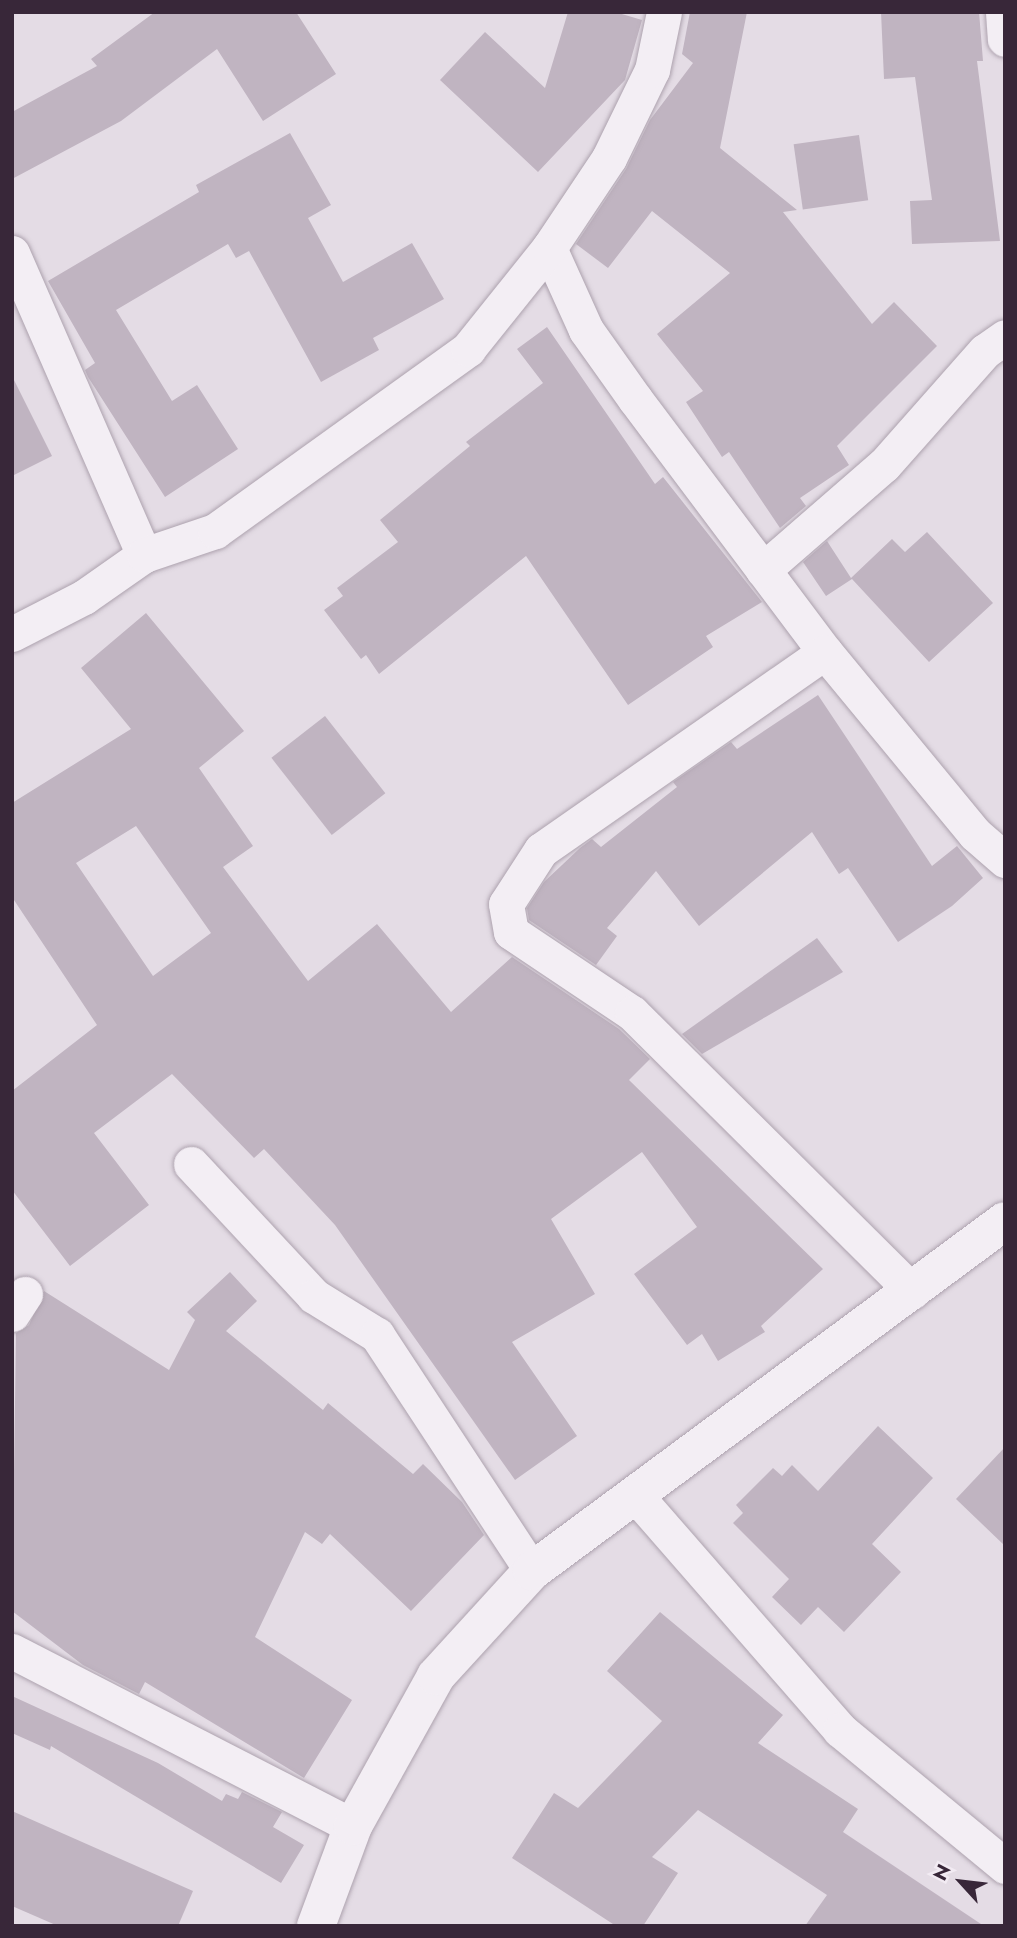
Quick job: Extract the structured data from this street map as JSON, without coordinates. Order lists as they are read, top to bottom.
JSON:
{
  "north": "top left"
}
